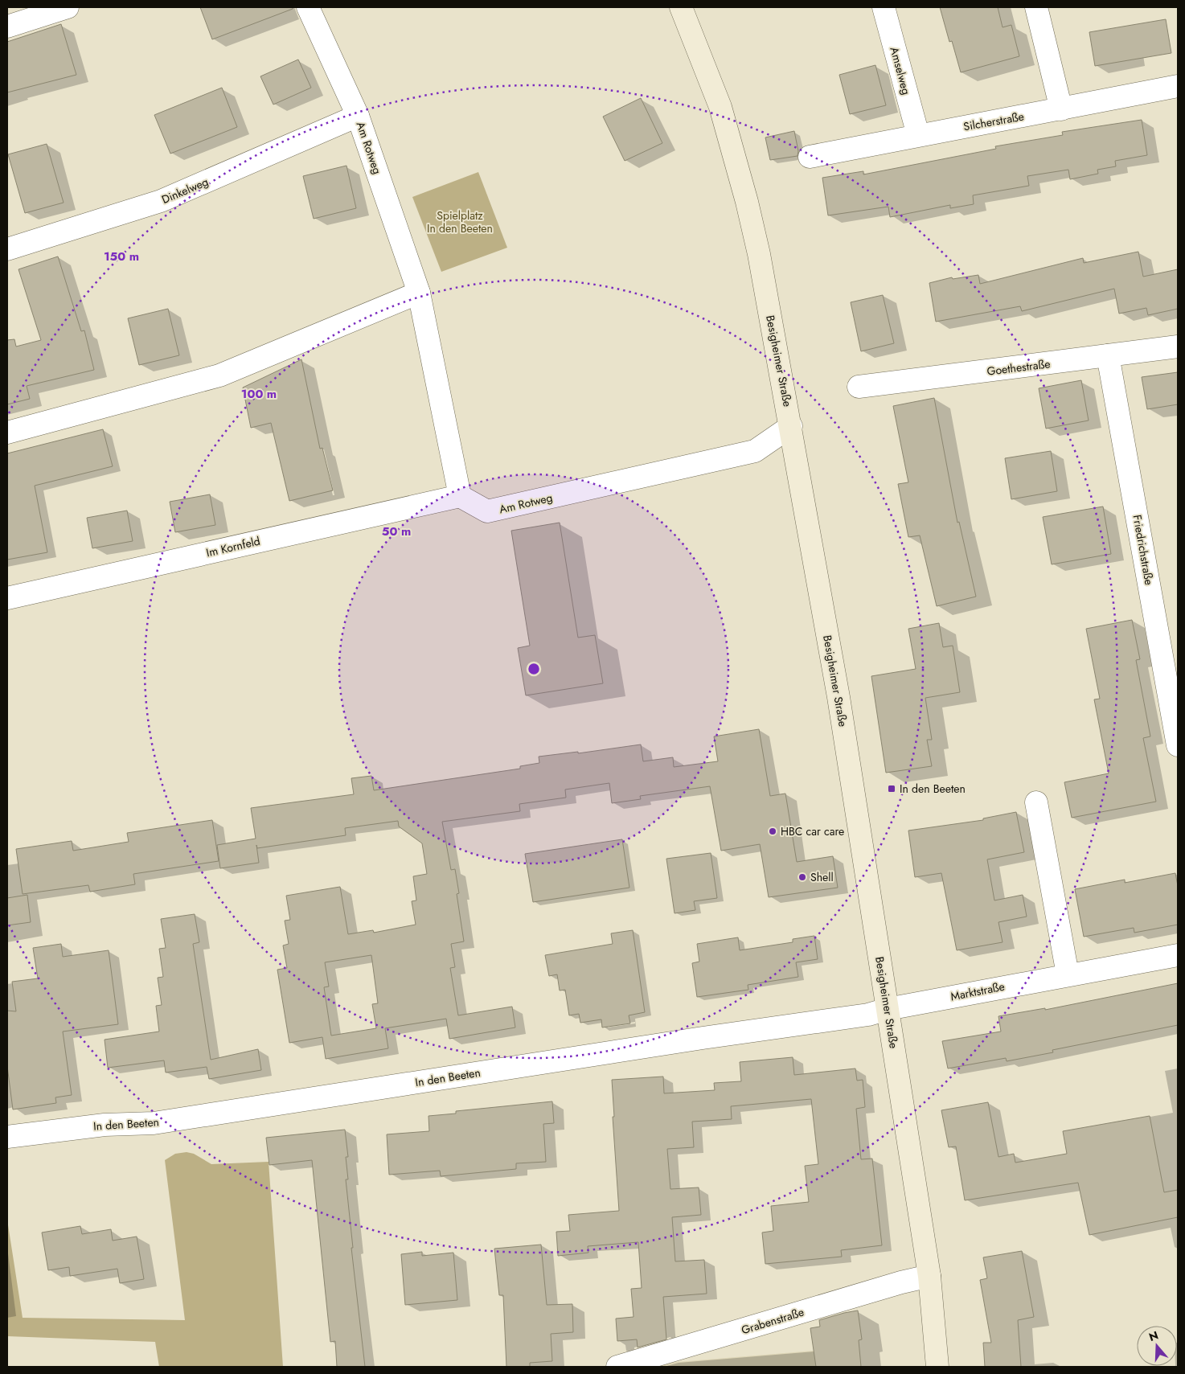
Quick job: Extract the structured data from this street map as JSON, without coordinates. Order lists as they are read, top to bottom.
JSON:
{
  "streets": {
    "main road": ["Besigheimer Straße"],
    "street": [
      "Amselweg",
      "Silcherstraße",
      "Am Rotweg",
      "Dinkelweg",
      "Goethestraße",
      "Im Kornfeld",
      "Friedrichstraße",
      "Marktstraße",
      "In den Beeten",
      "Grabenstraße"
    ]
  },
  "crossings": [
    ["Amselweg", "Silcherstraße"],
    ["Am Rotweg", "Dinkelweg"],
    ["Am Rotweg", "Besigheimer Straße"],
    ["Am Rotweg", "Im Kornfeld"],
    ["Besigheimer Straße", "Marktstraße"],
    ["Besigheimer Straße", "In den Beeten"],
    ["Besigheimer Straße", "Grabenstraße"],
    ["Goethestraße", "Friedrichstraße"],
    ["Marktstraße", "In den Beeten"]
  ],
  "parks": ["Spielplatz In den Beeten"],
  "places": {
    "transit": ["In den Beeten"],
    "other": ["HBC car care", "Shell"]
  },
  "north": "top",
  "rings": ["150 m", "100 m", "50 m"]
}
